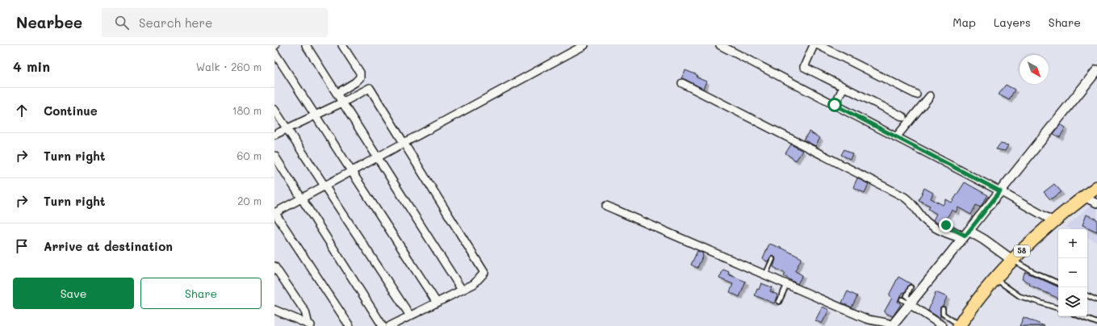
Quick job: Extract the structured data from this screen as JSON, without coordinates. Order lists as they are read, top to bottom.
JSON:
{
  "streets": {
    "highway": ["58"]
  },
  "north": "bottom right",
  "page": {
    "header": "Nearbee",
    "search": "Search here",
    "nav": ["Map", "Layers", "Share"],
    "heading": ["4 min", "Walk · 260 m"],
    "list": [
      ["Continue", "180 m"],
      ["Turn right", "60 m"],
      ["Turn right", "20 m"],
      "Arrive at destination"
    ],
    "map_buttons": ["+", "−"],
    "buttons": ["Save", "Share"]
  }
}
